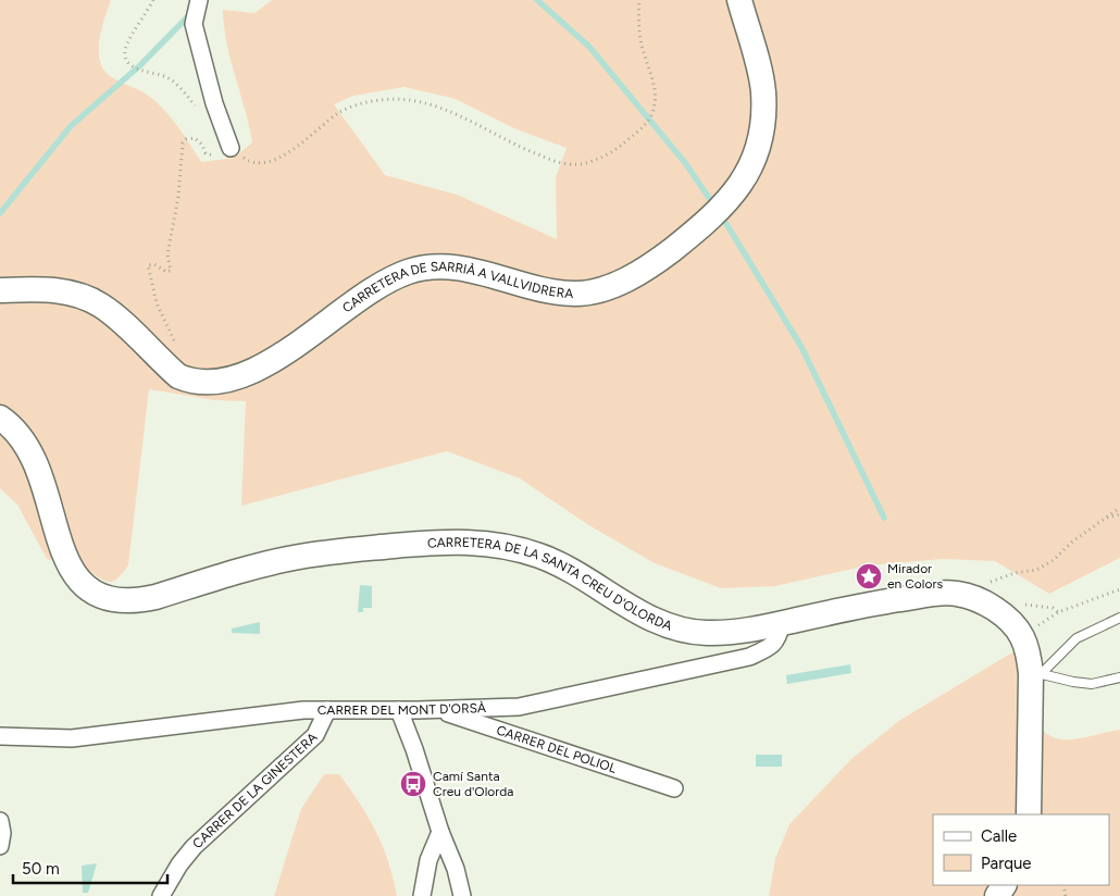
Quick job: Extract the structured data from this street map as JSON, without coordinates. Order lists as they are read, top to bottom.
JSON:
{
  "streets": {
    "main road": ["CARRETERA DE SARRIÀ A VALLVIDRERA", "CARRETERA DE LA SANTA CREU D'OLORDA"],
    "street": ["CARRER DEL MONT D'ORSÀ", "CARRER DEL POLIOL", "CARRER DE LA GINESTERA"]
  },
  "crossings": [
    ["CARRETERA DE LA SANTA CREU D'OLORDA", "CARRER DEL MONT D'ORSÀ"],
    ["CARRER DEL MONT D'ORSÀ", "CARRER DEL POLIOL"],
    ["CARRER DEL MONT D'ORSÀ", "CARRER DE LA GINESTERA"]
  ],
  "places": {
    "place": ["Mirador en Colors"],
    "bus stop": ["Camí Santa Creu d'Olorda"]
  },
  "legend": ["Calle", "Parque"],
  "scale_bar": "50 m"
}
